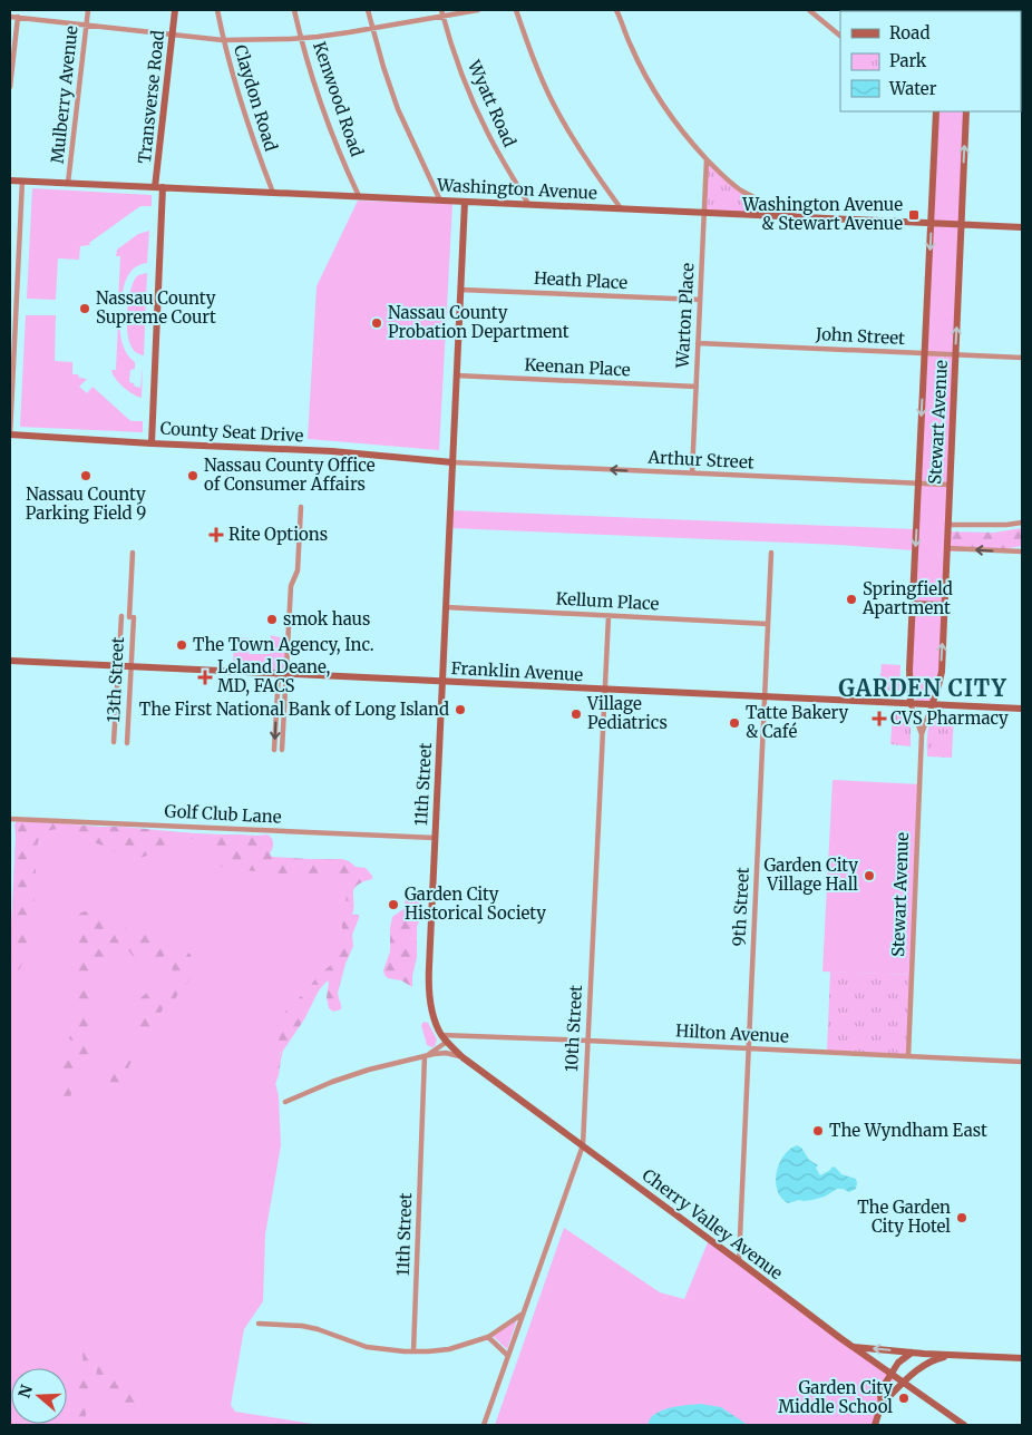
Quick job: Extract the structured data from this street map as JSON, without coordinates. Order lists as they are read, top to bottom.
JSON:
{
  "streets": {
    "main road": [
      "Transverse Road",
      "Washington Avenue",
      "Stewart Avenue",
      "County Seat Drive",
      "Franklin Avenue",
      "11th Street",
      "Cherry Valley Avenue"
    ],
    "street": [
      "Mulberry Avenue",
      "Claydon Road",
      "Kenwood Road",
      "Wyatt Road",
      "Heath Place",
      "Warton Place",
      "John Street",
      "Keenan Place",
      "Arthur Street",
      "Kellum Place",
      "13th Street",
      "Golf Club Lane",
      "9th Street",
      "10th Street",
      "Hilton Avenue"
    ]
  },
  "crossings": [
    ["Mulberry Avenue", "Washington Avenue"],
    ["Transverse Road", "Washington Avenue"],
    ["Transverse Road", "County Seat Drive"],
    ["Claydon Road", "Washington Avenue"],
    ["Kenwood Road", "Washington Avenue"],
    ["Wyatt Road", "Washington Avenue"],
    ["Washington Avenue", "Warton Place"],
    ["Washington Avenue", "Stewart Avenue"],
    ["Washington Avenue", "11th Street"],
    ["Heath Place", "Warton Place"],
    ["Heath Place", "11th Street"],
    ["Warton Place", "John Street"],
    ["Warton Place", "Keenan Place"],
    ["Warton Place", "Arthur Street"],
    ["John Street", "Stewart Avenue"],
    ["Keenan Place", "11th Street"],
    ["Stewart Avenue", "Arthur Street"],
    ["Stewart Avenue", "Franklin Avenue"],
    ["Stewart Avenue", "Hilton Avenue"],
    ["County Seat Drive", "Arthur Street"],
    ["County Seat Drive", "11th Street"],
    ["Arthur Street", "11th Street"],
    ["Kellum Place", "11th Street"],
    ["Kellum Place", "9th Street"],
    ["Kellum Place", "10th Street"],
    ["Franklin Avenue", "13th Street"],
    ["Franklin Avenue", "11th Street"],
    ["Franklin Avenue", "9th Street"],
    ["Franklin Avenue", "10th Street"],
    ["11th Street", "Golf Club Lane"],
    ["11th Street", "Hilton Avenue"],
    ["11th Street", "Cherry Valley Avenue"],
    ["9th Street", "Hilton Avenue"],
    ["9th Street", "Cherry Valley Avenue"],
    ["10th Street", "Hilton Avenue"],
    ["10th Street", "Cherry Valley Avenue"]
  ],
  "one_way": ["Arthur Street"],
  "districts": ["GARDEN CITY"],
  "places": {
    "transit": ["Washington Avenue & Stewart Avenue"],
    "other": [
      "Nassau County Supreme Court",
      "Nassau County Probation Department",
      "Nassau County Parking Field 9",
      "Nassau County Office of Consumer Affairs",
      "Springfield Apartment",
      "smok haus",
      "The Town Agency, Inc.",
      "The First National Bank of Long Island",
      "Village Pediatrics",
      "Tatte Bakery & Café",
      "Garden City Village Hall",
      "Garden City Historical Society",
      "The Wyndham East",
      "The Garden City Hotel",
      "Garden City Middle School"
    ],
    "health": ["Rite Options", "Leland Deane, MD, FACS", "CVS Pharmacy"]
  },
  "legend": ["Road", "Park", "Water"],
  "north": "left"
}
